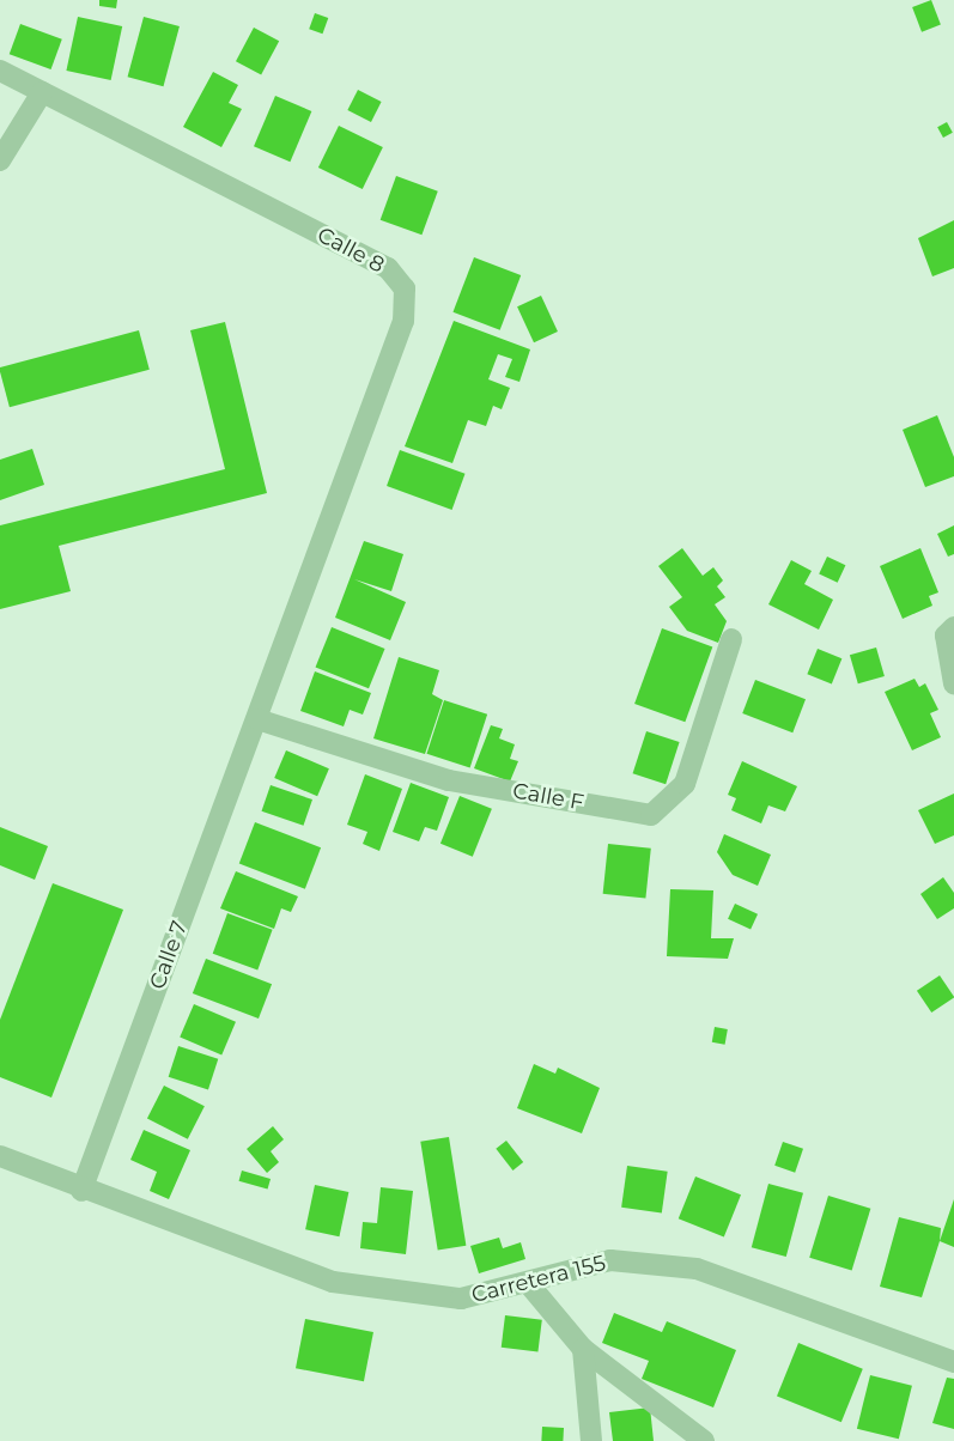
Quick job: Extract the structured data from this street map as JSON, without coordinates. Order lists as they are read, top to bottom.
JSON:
{
  "streets": {
    "street": [
      "Calle 8",
      "Calle F",
      "Calle 7",
      "Carretera 155"
    ]
  },
  "crossings": [
    ["Calle 8", "Calle F"],
    ["Calle 8", "Calle 7"],
    ["Calle F", "Calle 7"],
    ["Calle 7", "Carretera 155"]
  ]
}
